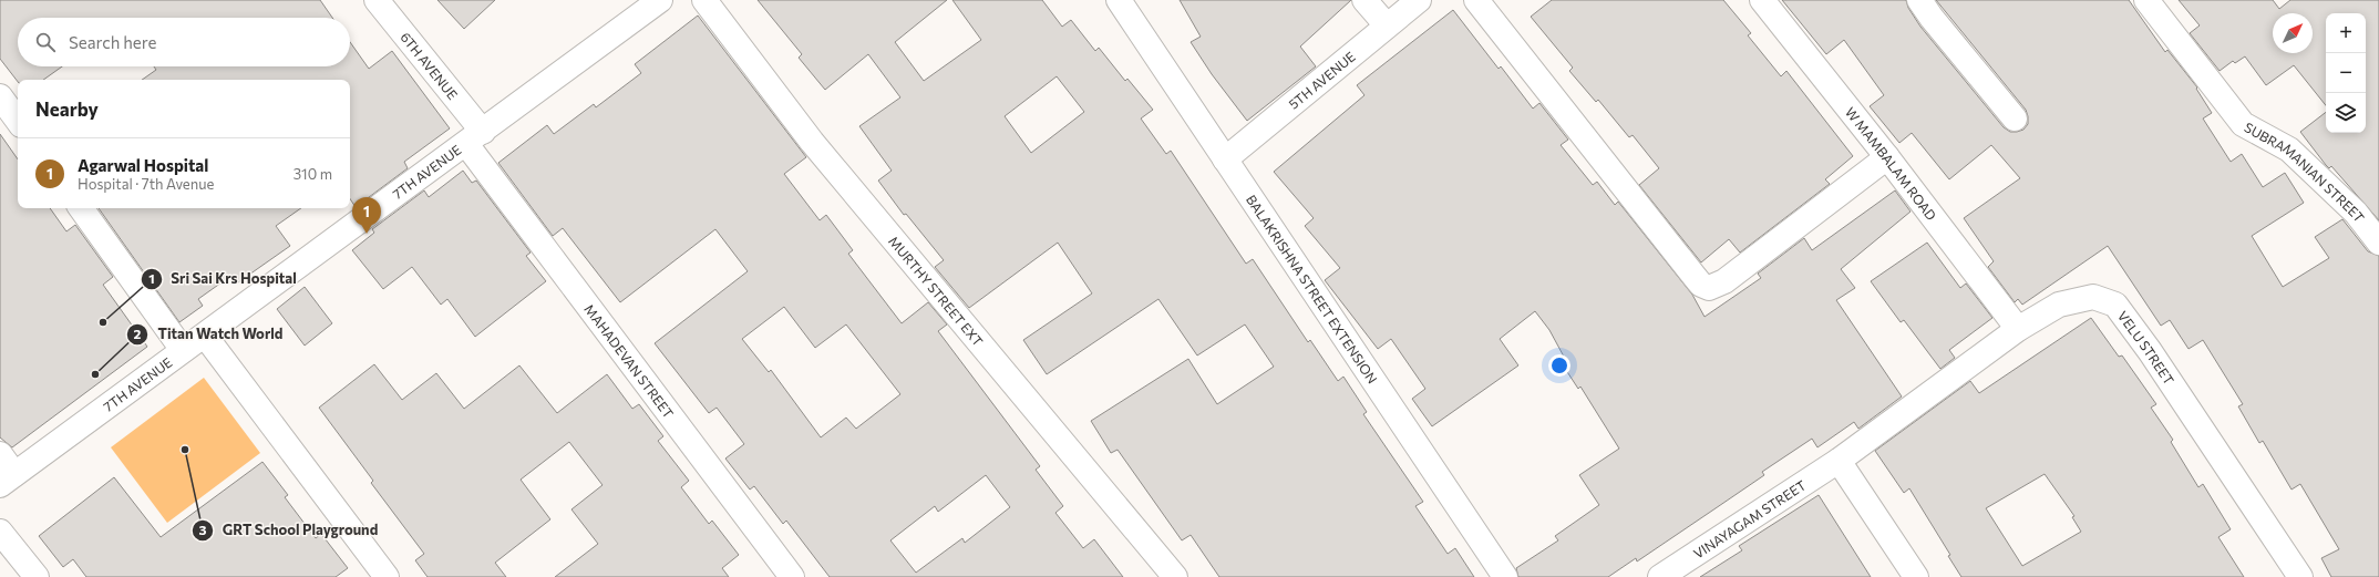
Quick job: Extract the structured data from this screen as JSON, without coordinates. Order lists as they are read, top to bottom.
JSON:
{
  "streets": {
    "street": [
      "6TH AVENUE",
      "5TH AVENUE",
      "W MAMBALAM ROAD",
      "7TH AVENUE",
      "SUBRAMANIAN STREET",
      "BALAKRISHNA STREET EXTENSION",
      "MURTHY STREET EXT",
      "VELU STREET",
      "MAHADEVAN STREET",
      "VINAYAGAM STREET"
    ]
  },
  "crossings": [
    ["6TH AVENUE", "7TH AVENUE"],
    ["6TH AVENUE", "MAHADEVAN STREET"],
    ["5TH AVENUE", "BALAKRISHNA STREET EXTENSION"],
    ["W MAMBALAM ROAD", "VELU STREET"],
    ["7TH AVENUE", "MAHADEVAN STREET"],
    ["VELU STREET", "VINAYAGAM STREET"]
  ],
  "places": ["Sri Sai Krs Hospital", "Titan Watch World", "GRT School Playground"],
  "north": "top right",
  "page": {
    "map_buttons": ["+", "−"],
    "search": "Search here",
    "heading": "Nearby",
    "list": [
      {
        "mark": "1",
        "name": "Agarwal Hospital",
        "note": "Hospital · 7th Avenue",
        "value": "310 m"
      }
    ],
    "pins": "1"
  }
}
